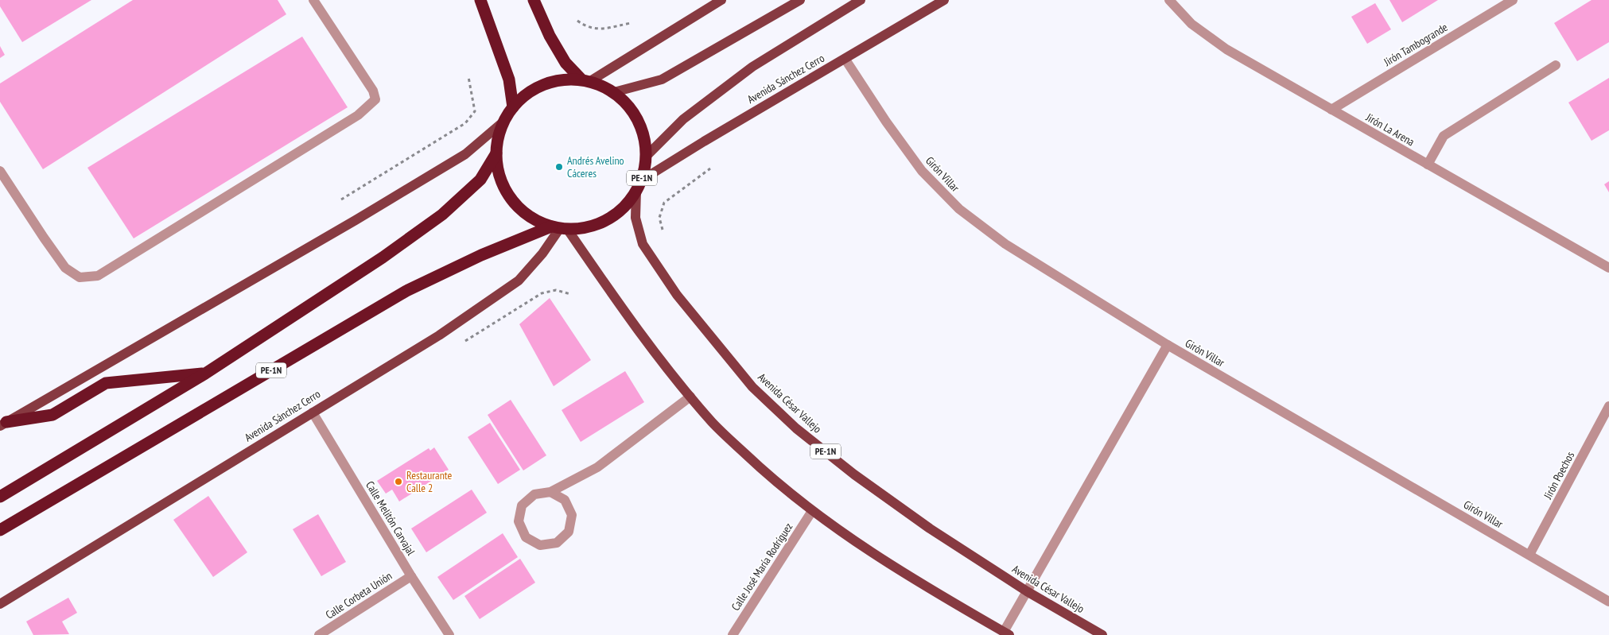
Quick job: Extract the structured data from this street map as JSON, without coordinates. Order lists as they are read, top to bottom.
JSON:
{
  "streets": {
    "highway": ["PE-1N"],
    "main road": ["Avenida Sánchez Cerro", "Avenida César Vallejo"],
    "street": [
      "Jirón Tambogrande",
      "Jirón La Arena",
      "Girón Villar",
      "Jirón Poechos",
      "Calle Melitón Carvajal",
      "Calle José María Rodríguez",
      "Calle Corbeta Unión"
    ]
  },
  "crossings": [
    ["Jirón Tambogrande", "Jirón La Arena"],
    ["Avenida Sánchez Cerro", "Girón Villar"],
    ["Avenida Sánchez Cerro", "PE-1N"],
    ["Avenida Sánchez Cerro", "Avenida César Vallejo"],
    ["Avenida Sánchez Cerro", "Calle Melitón Carvajal"],
    ["Girón Villar", "Jirón Poechos"],
    ["PE-1N", "Avenida César Vallejo"],
    ["Calle Melitón Carvajal", "Calle Corbeta Unión"]
  ],
  "places": ["Andrés Avelino Cáceres", "Restaurante Calle 2"]
}
